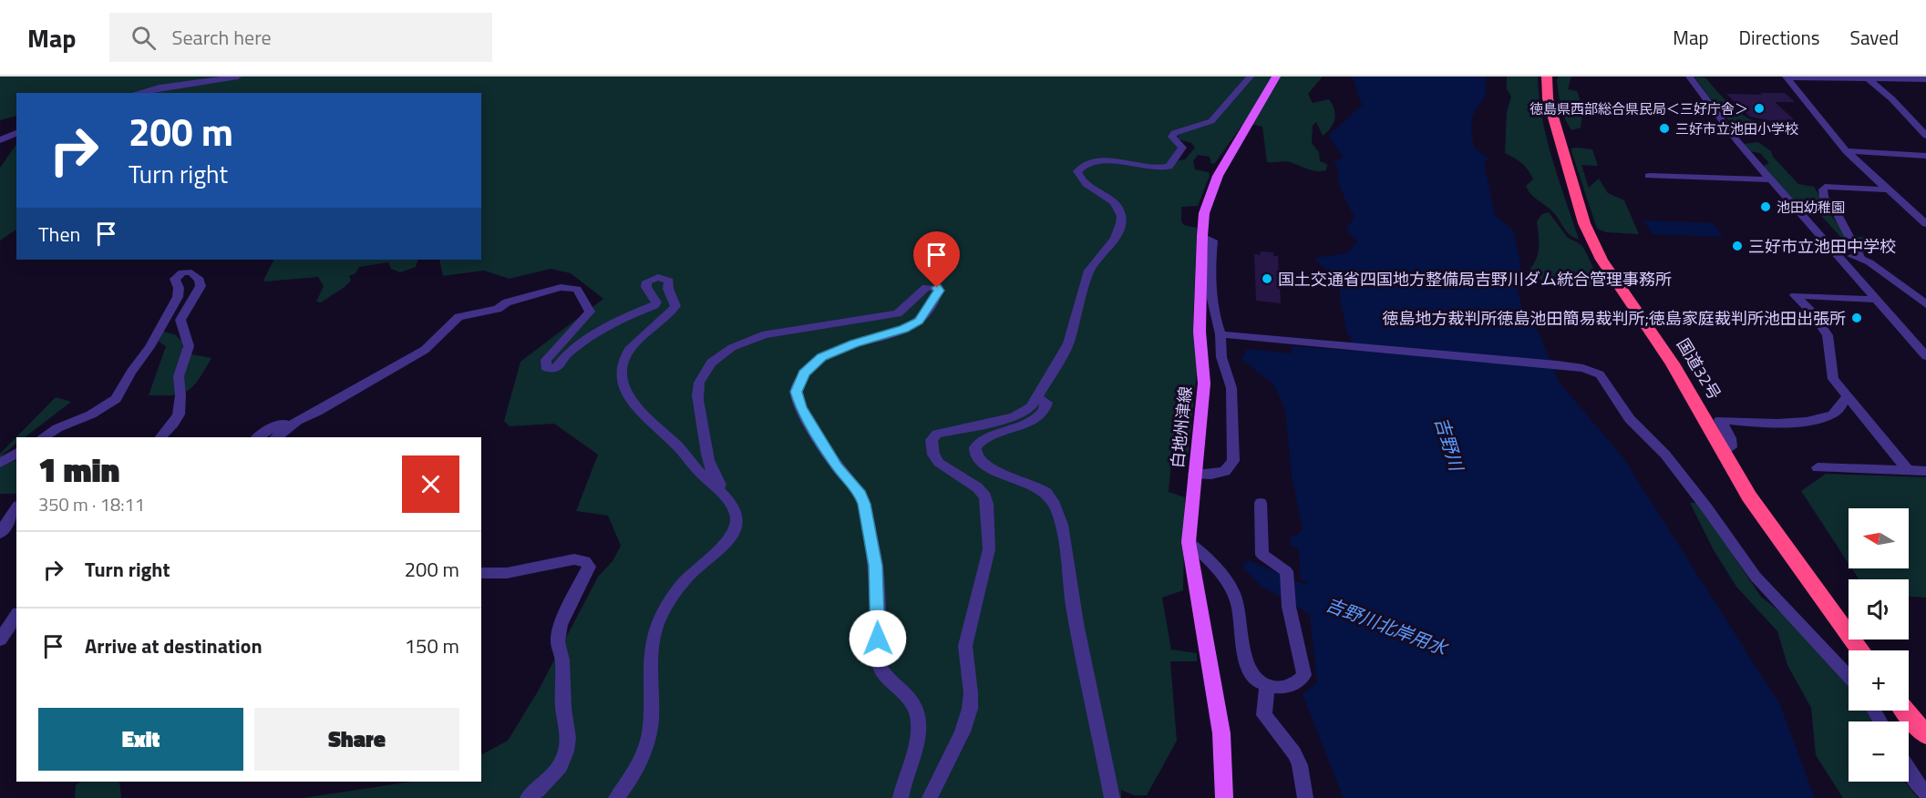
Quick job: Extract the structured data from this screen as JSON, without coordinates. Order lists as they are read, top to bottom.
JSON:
{
  "streets": {
    "highway": ["国道32号"],
    "main road": ["白地州津線"]
  },
  "water": ["吉野川", "吉野川北岸用水"],
  "places": [
    "徳島県西部総合県民局＜三好庁舎＞",
    "三好市立池田小学校",
    "池田幼稚園",
    "三好市立池田中学校",
    "国土交通省四国地方整備局吉野川ダム統合管理事務所",
    "徳島地方裁判所徳島池田簡易裁判所;徳島家庭裁判所池田出張所"
  ],
  "north": "left",
  "page": {
    "header": "Map",
    "search": "Search here",
    "nav": ["Map", "Directions", "Saved"],
    "turn": ["200 m", "Turn right"],
    "then": "Then",
    "heading": ["1 min", "350 m · 18:11"],
    "map_buttons": ["+", "−"],
    "list": [
      {
        "name": "Turn right",
        "value": "200 m"
      },
      {
        "name": "Arrive at destination",
        "value": "150 m"
      }
    ],
    "buttons": ["Exit", "Share"]
  }
}
